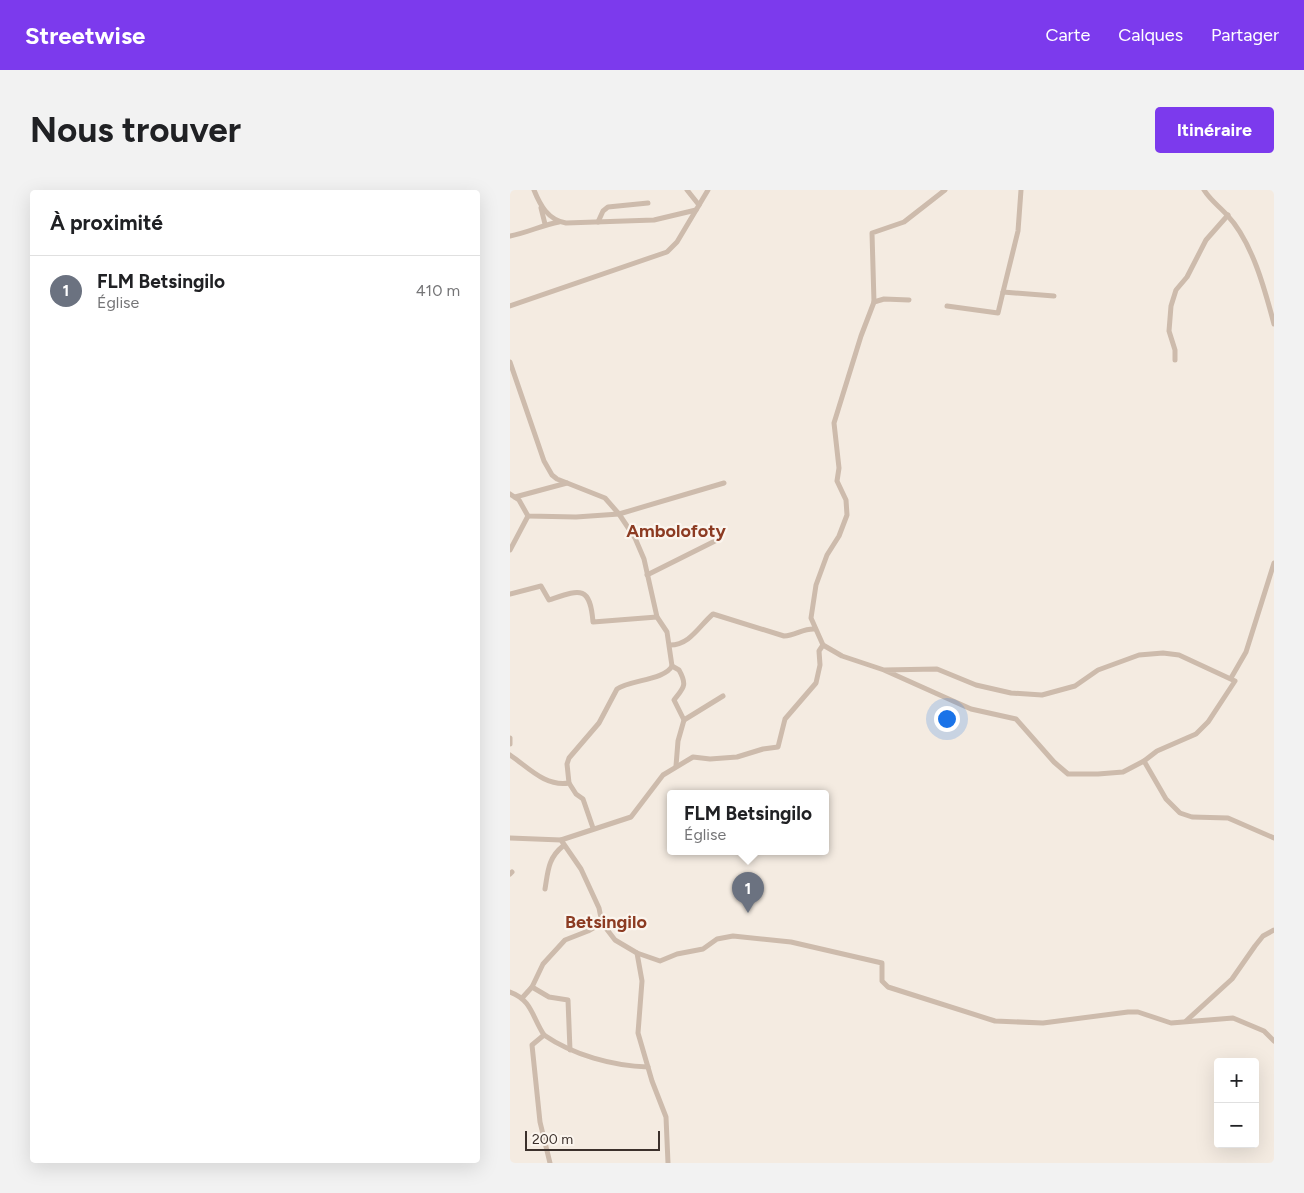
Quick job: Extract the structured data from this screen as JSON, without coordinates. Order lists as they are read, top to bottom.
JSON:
{
  "districts": ["Ambolofoty", "Betsingilo"],
  "scale_bar": "200 m",
  "page": {
    "header": "Streetwise",
    "nav": ["Carte", "Calques", "Partager"],
    "buttons": "Itinéraire",
    "title": "Nous trouver",
    "heading": "À proximité",
    "list": [
      {
        "mark": "1",
        "name": "FLM Betsingilo",
        "note": "Église",
        "value": "410 m"
      }
    ],
    "popup": ["FLM Betsingilo", "Église"],
    "pins": "1",
    "map_buttons": ["+", "−"],
    "scale": "200 m"
  }
}
